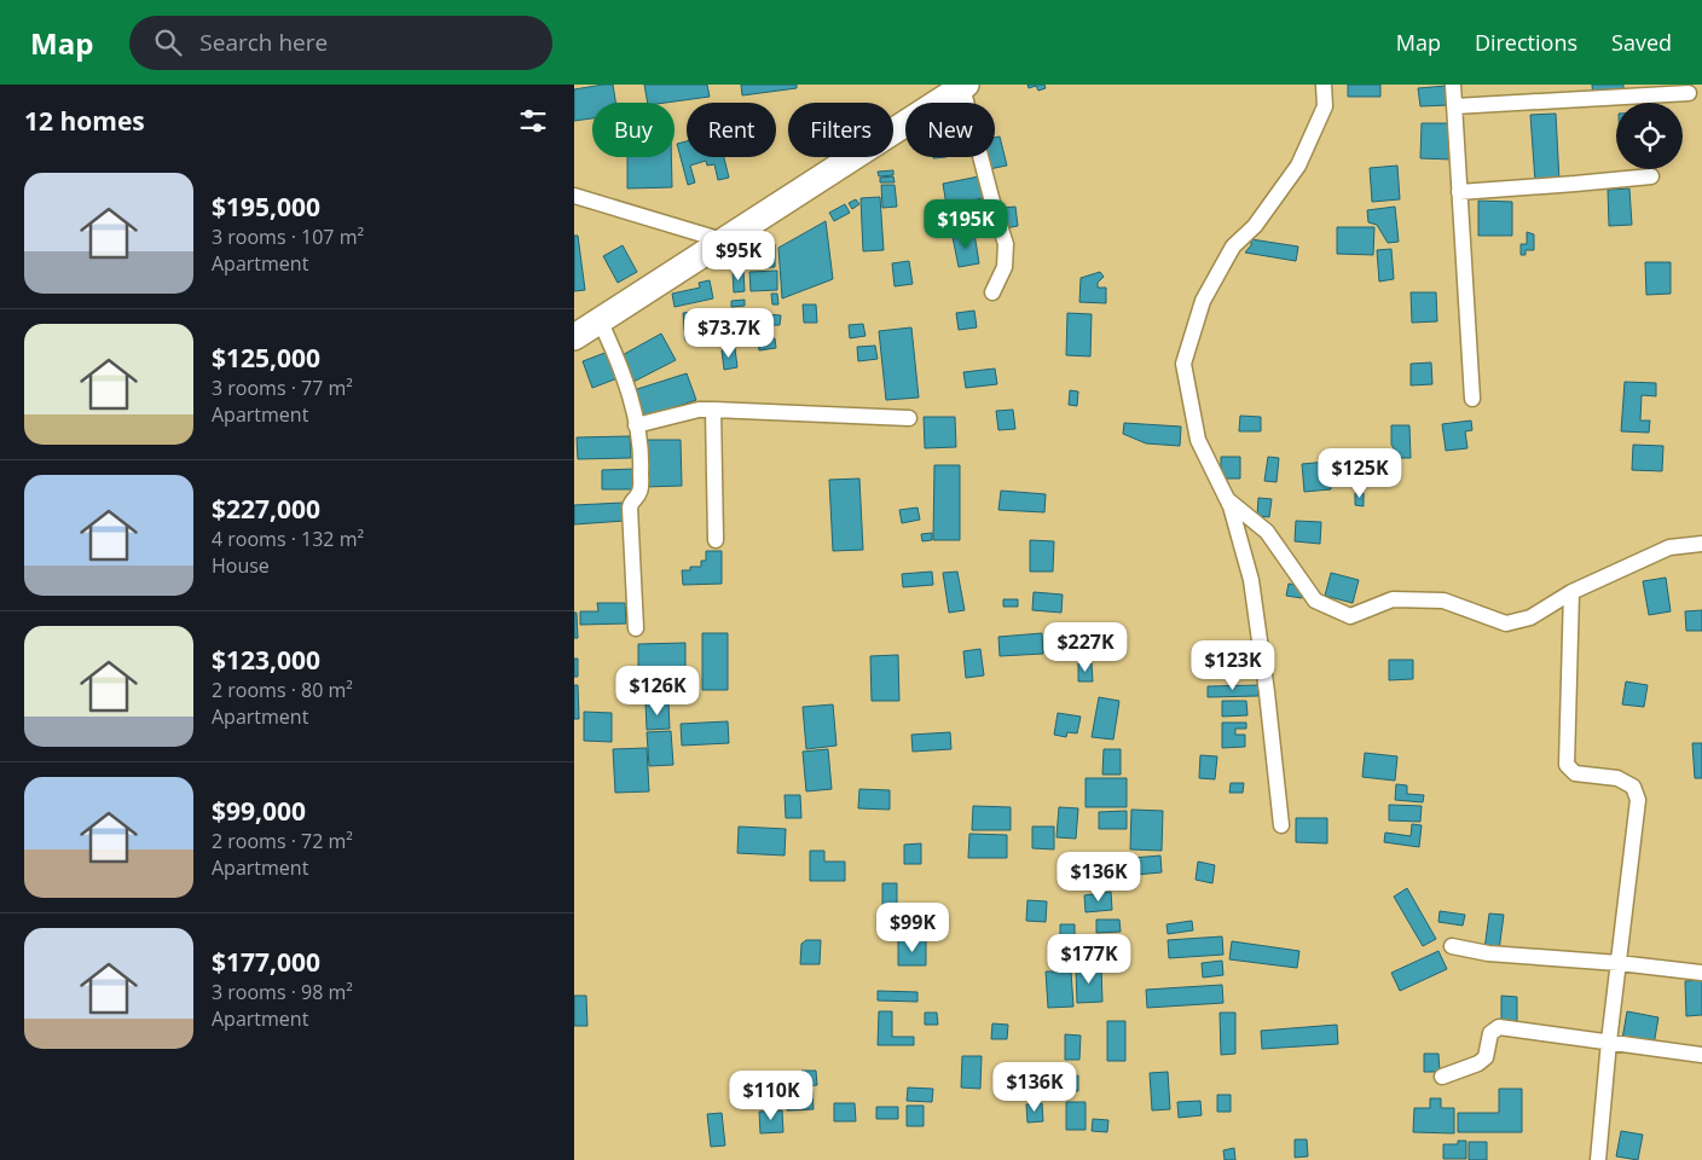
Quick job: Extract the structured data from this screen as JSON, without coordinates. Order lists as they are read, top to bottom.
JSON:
{
  "page": {
    "header": "Map",
    "search": "Search here",
    "nav": ["Map", "Directions", "Saved"],
    "heading": "12 homes",
    "chip": [
      "Buy",
      "Rent",
      "Filters",
      "New"
    ],
    "list": [
      {
        "name": "$195,000",
        "note": "3 rooms · 107 m² · Apartment"
      },
      {
        "name": "$125,000",
        "note": "3 rooms · 77 m² · Apartment"
      },
      {
        "name": "$227,000",
        "note": "4 rooms · 132 m² · House"
      },
      {
        "name": "$123,000",
        "note": "2 rooms · 80 m² · Apartment"
      },
      {
        "name": "$99,000",
        "note": "2 rooms · 72 m² · Apartment"
      },
      {
        "name": "$177,000",
        "note": "3 rooms · 98 m² · Apartment"
      }
    ],
    "price": [
      "$195K",
      "$95K",
      "$73.7K",
      "$125K",
      "$227K",
      "$123K",
      "$126K",
      "$136K",
      "$99K",
      "$177K",
      "$136K",
      "$110K"
    ]
  }
}
